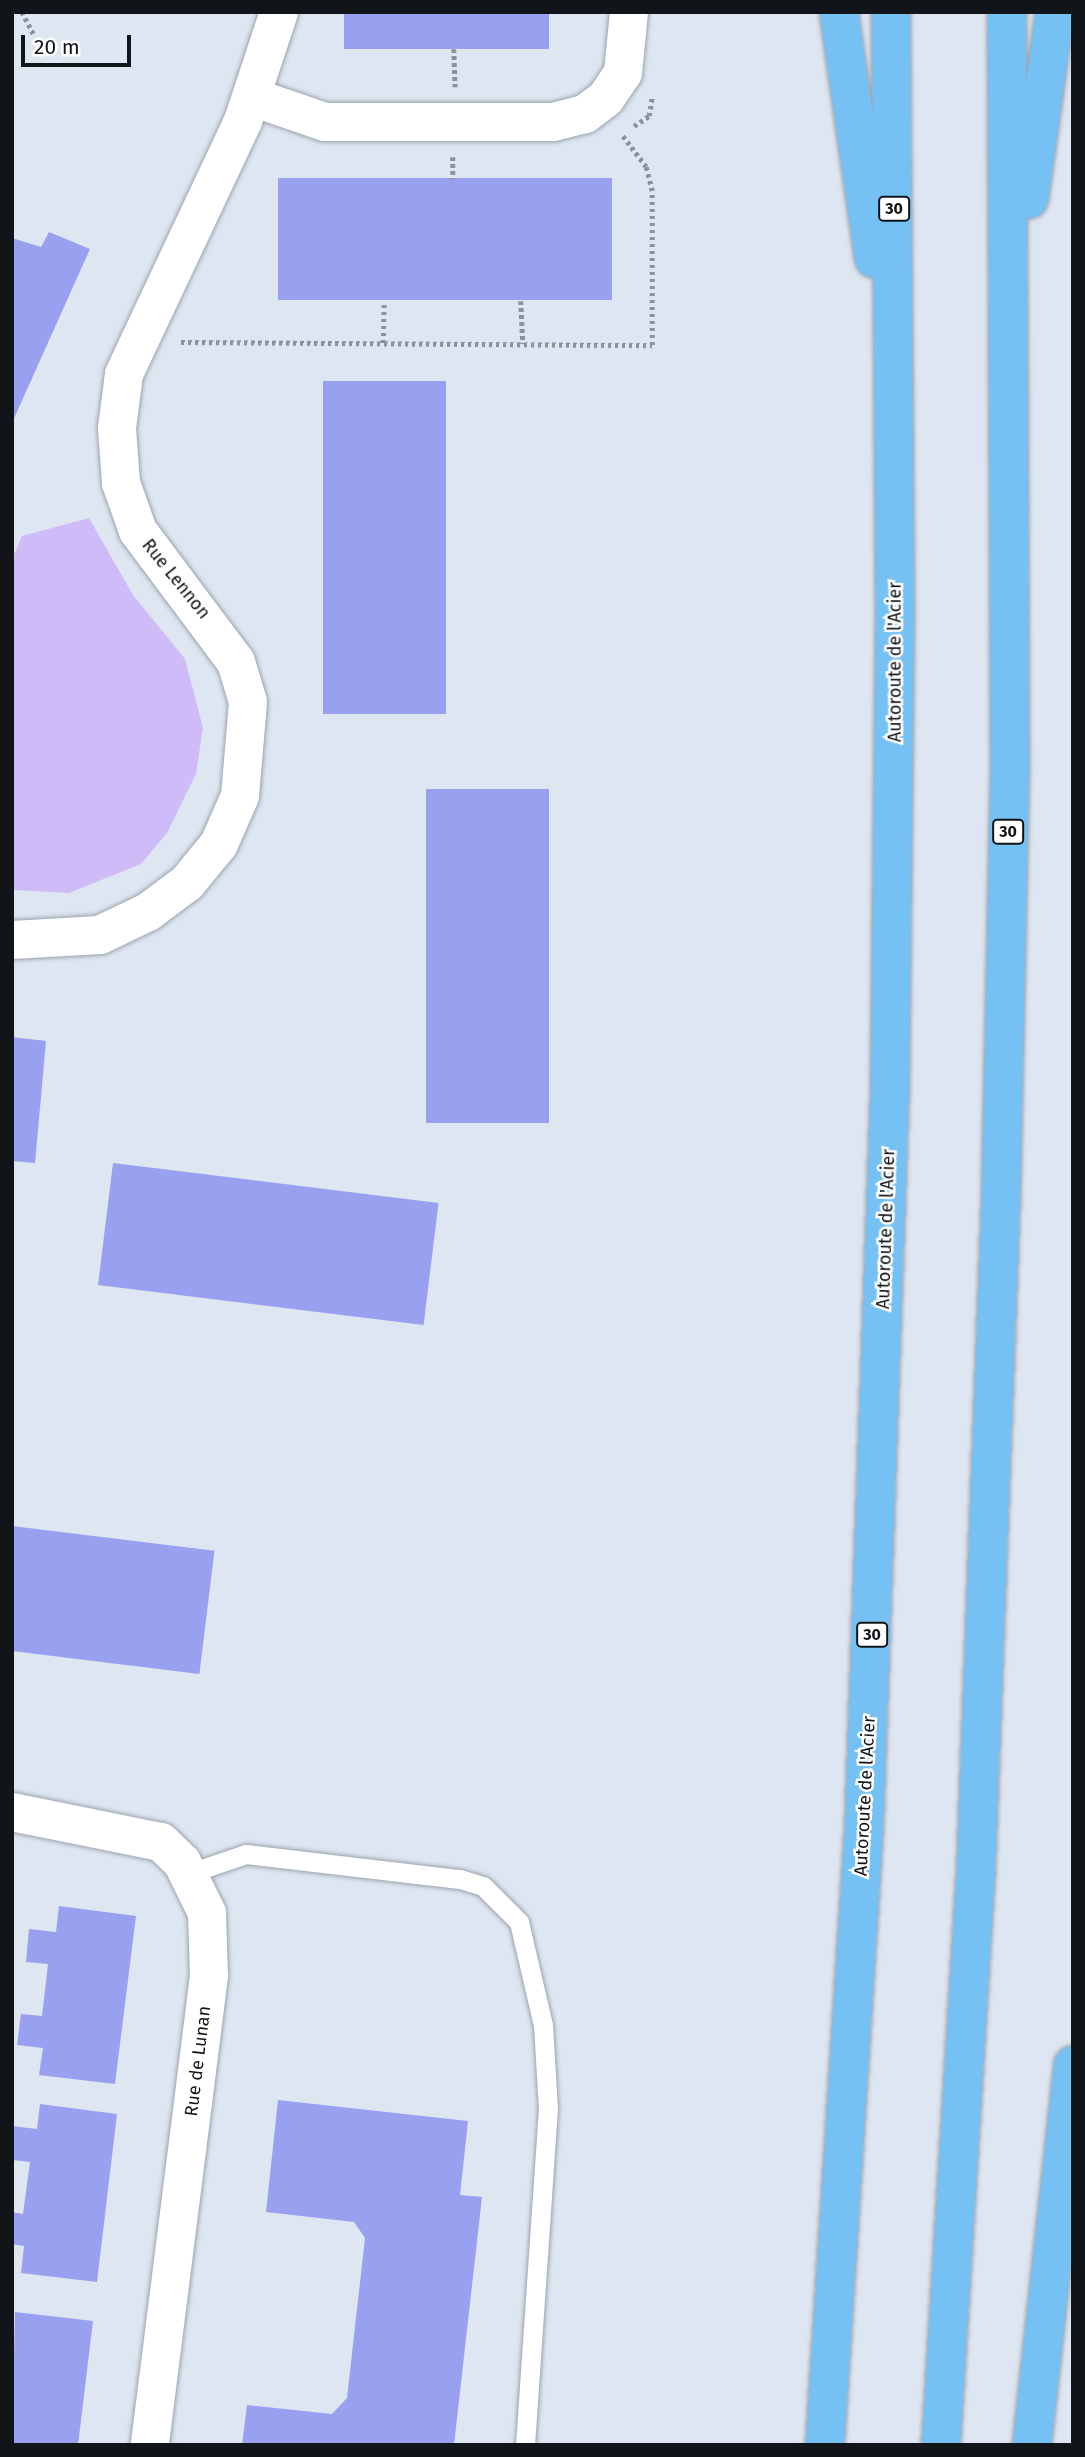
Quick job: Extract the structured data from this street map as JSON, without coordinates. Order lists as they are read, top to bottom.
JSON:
{
  "streets": {
    "highway": ["30", "Autoroute de l'Acier"],
    "street": ["Rue Lennon", "Rue de Lunan"]
  },
  "scale_bar": "20 m"
}
